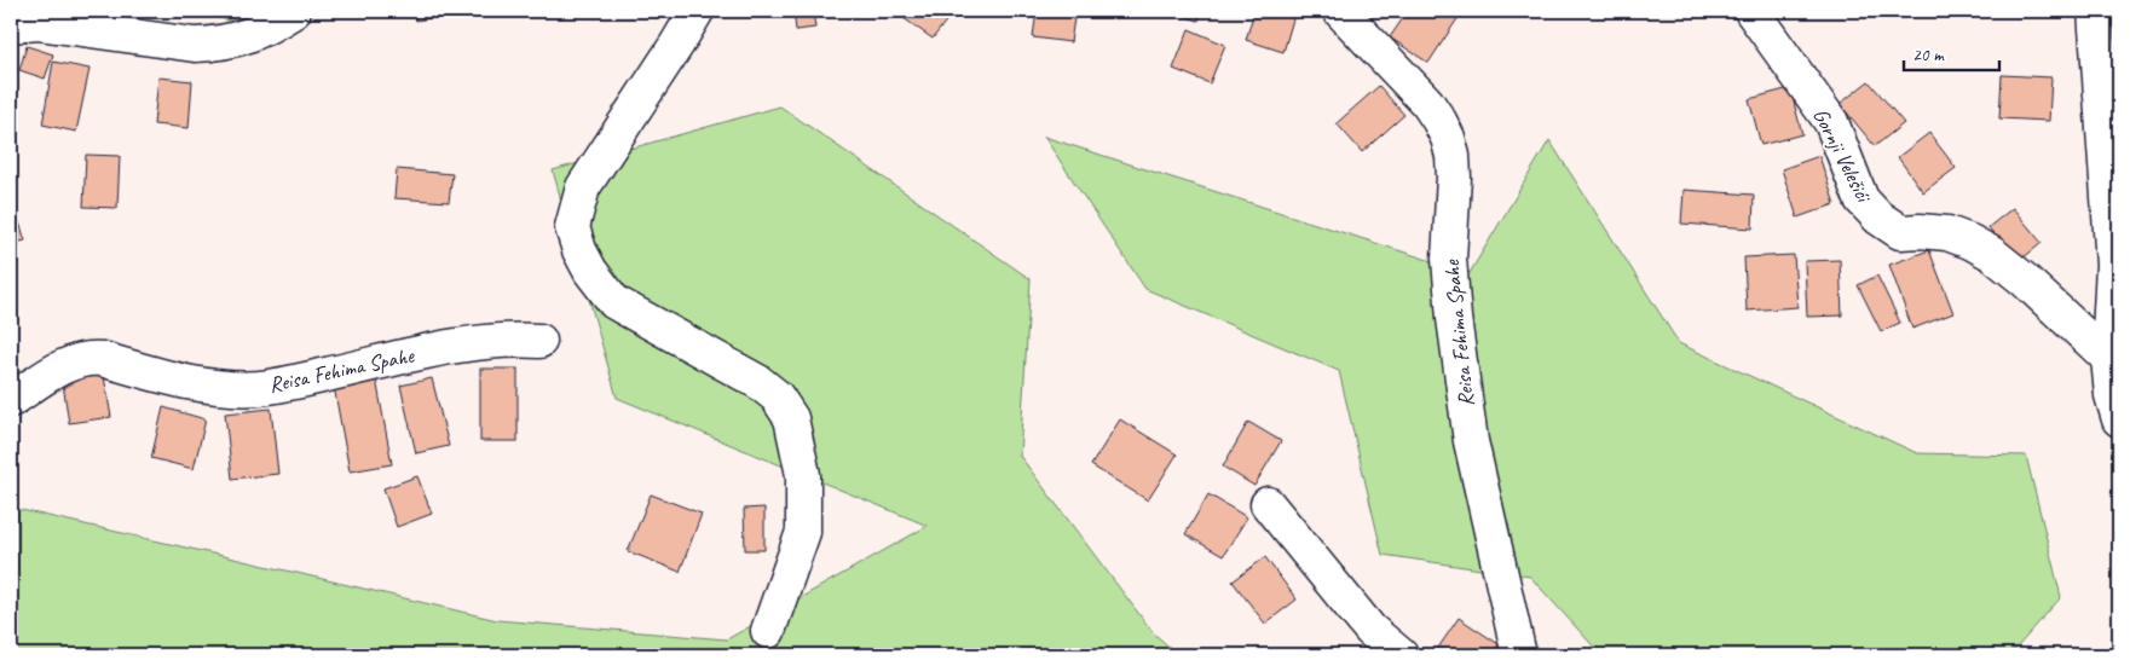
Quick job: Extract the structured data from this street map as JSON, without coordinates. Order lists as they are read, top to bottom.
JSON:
{
  "streets": {
    "street": ["Gornji Velešići", "Reisa Fehima Spahe"]
  },
  "scale_bar": "20 m"
}
